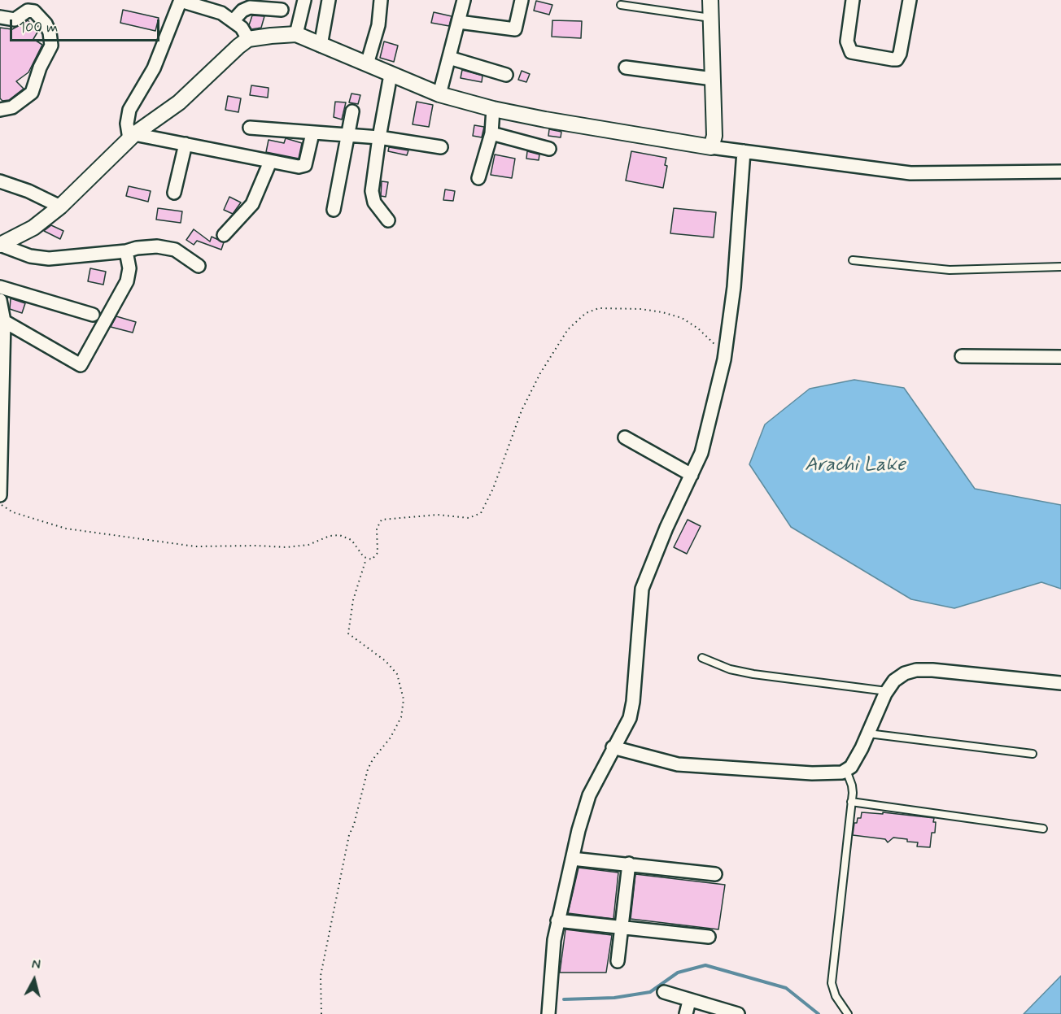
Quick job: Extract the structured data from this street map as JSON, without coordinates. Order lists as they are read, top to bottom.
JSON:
{
  "water": ["Arachi Lake"],
  "scale_bar": "100 m",
  "north": "top"
}
